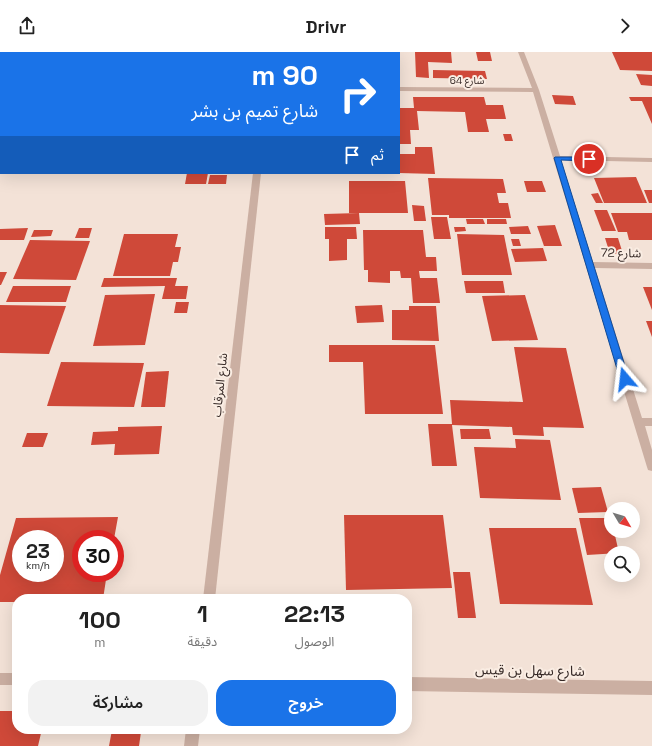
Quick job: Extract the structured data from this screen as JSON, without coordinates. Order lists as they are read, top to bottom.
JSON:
{
  "streets": {
    "street": [
      "شارع 64",
      "شارع 72",
      "شارع المرقاب",
      "شارع سهل بن قيس"
    ]
  },
  "north": "bottom right",
  "page": {
    "header": "Drivr",
    "turn": ["90 m", "شارع تميم بن بشر"],
    "then": "ثم",
    "speed": "23 km/h",
    "limit": "30",
    "eta": [
      "22:13",
      "الوصول",
      "1",
      "دقيقة",
      "100",
      "m"
    ],
    "buttons": ["خروج", "مشاركة"]
  }
}
